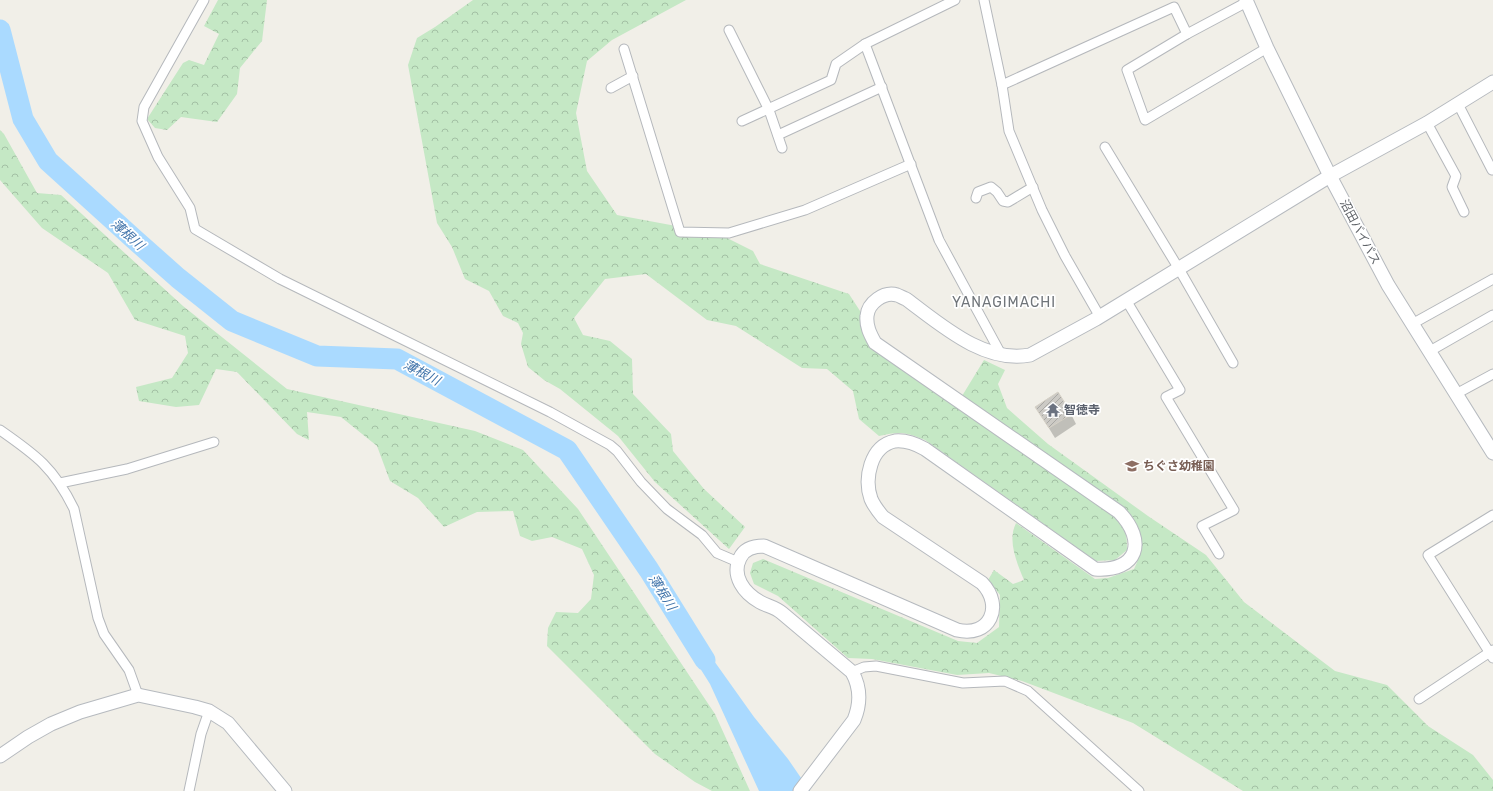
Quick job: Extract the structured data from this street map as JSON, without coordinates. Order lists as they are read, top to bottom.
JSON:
{
  "streets": {
    "street": ["沼田バイパス"]
  },
  "districts": ["YANAGIMACHI"],
  "water": ["薄根川"],
  "places": {
    "temple": ["智徳寺"],
    "school or university": ["ちぐさ幼稚園"]
  }
}
